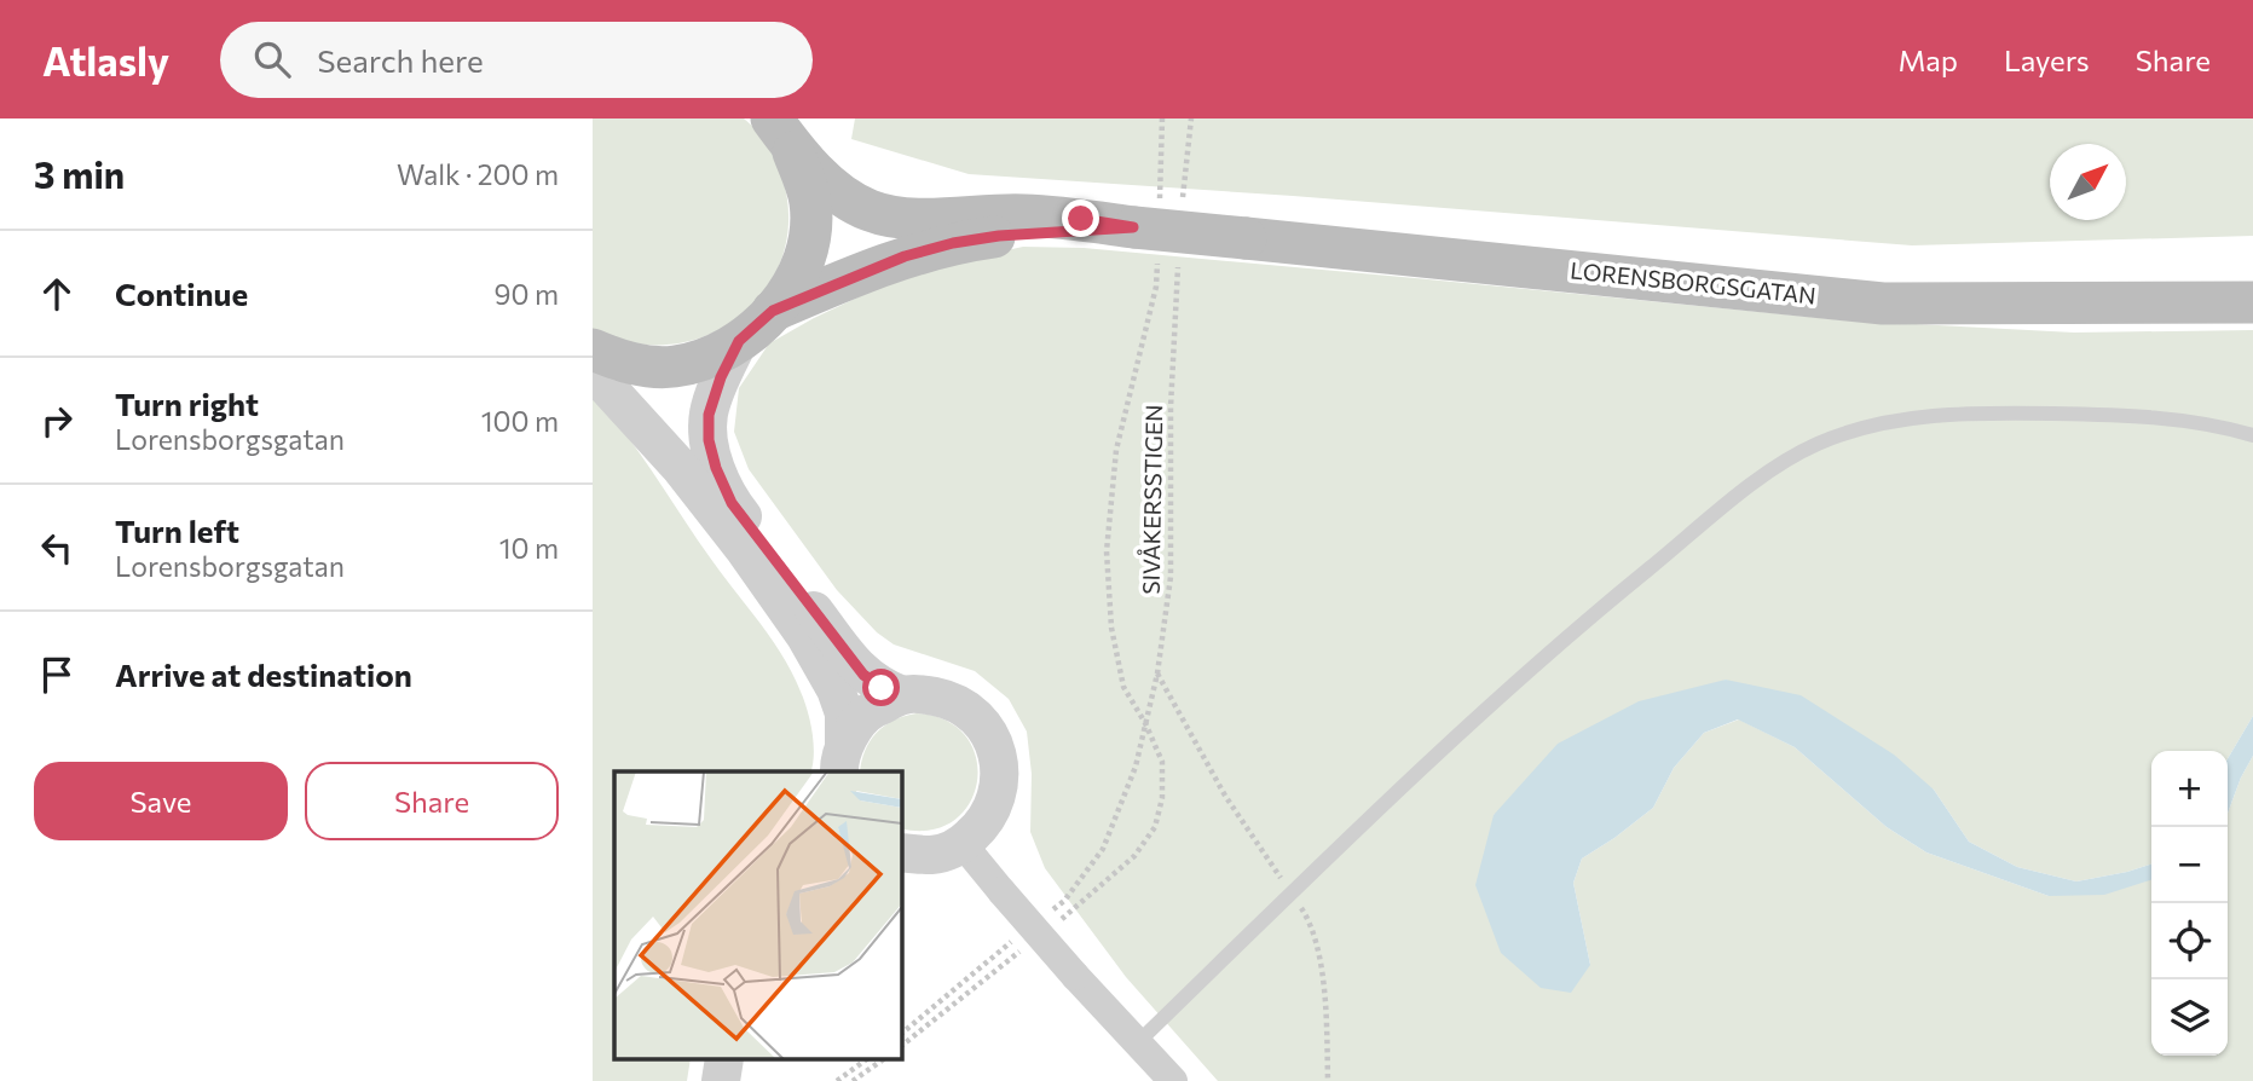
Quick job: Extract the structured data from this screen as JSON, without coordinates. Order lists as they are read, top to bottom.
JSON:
{
  "streets": {
    "main road": ["LORENSBORGSGATAN"],
    "path": ["SIVÅKERSSTIGEN"]
  },
  "north": "top right",
  "page": {
    "header": "Atlasly",
    "search": "Search here",
    "nav": ["Map", "Layers", "Share"],
    "heading": ["3 min", "Walk · 200 m"],
    "list": [
      ["Continue", "90 m"],
      ["Turn right", "Lorensborgsgatan", "100 m"],
      ["Turn left", "Lorensborgsgatan", "10 m"],
      "Arrive at destination"
    ],
    "buttons": ["Save", "Share"],
    "map_buttons": ["+", "−"]
  }
}
